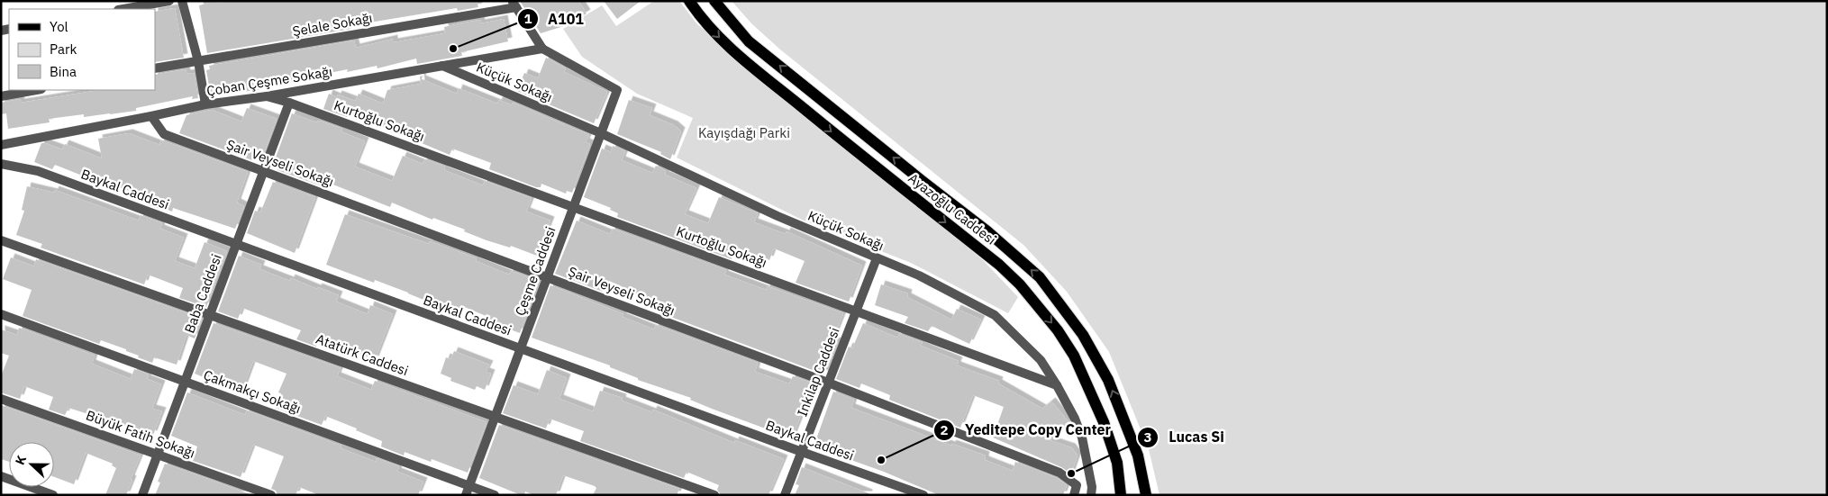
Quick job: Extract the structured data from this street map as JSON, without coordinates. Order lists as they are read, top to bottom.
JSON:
{
  "streets": {
    "main road": ["Ayazoğlu Caddesi"],
    "street": [
      "Şelale Sokağı",
      "Çoban Çeşme Sokağı",
      "Küçük Sokağı",
      "Kurtoğlu Sokağı",
      "Şair Veyseli Sokağı",
      "Baykal Caddesi",
      "Çeşme Caddesi",
      "Baba Caddesi",
      "Atatürk Caddesi",
      "Inkilap Caddesi",
      "Çakmakçı Sokağı",
      "Büyük Fatih Sokağı"
    ]
  },
  "crossings": [
    ["Çoban Çeşme Sokağı", "Küçük Sokağı"],
    ["Çoban Çeşme Sokağı", "Kurtoğlu Sokağı"],
    ["Çoban Çeşme Sokağı", "Şair Veyseli Sokağı"],
    ["Küçük Sokağı", "Kurtoğlu Sokağı"],
    ["Küçük Sokağı", "Çeşme Caddesi"],
    ["Küçük Sokağı", "Inkilap Caddesi"],
    ["Kurtoğlu Sokağı", "Çeşme Caddesi"],
    ["Kurtoğlu Sokağı", "Baba Caddesi"],
    ["Kurtoğlu Sokağı", "Inkilap Caddesi"],
    ["Şair Veyseli Sokağı", "Çeşme Caddesi"],
    ["Şair Veyseli Sokağı", "Baba Caddesi"],
    ["Şair Veyseli Sokağı", "Inkilap Caddesi"],
    ["Baykal Caddesi", "Çeşme Caddesi"],
    ["Baykal Caddesi", "Baba Caddesi"],
    ["Baykal Caddesi", "Inkilap Caddesi"],
    ["Çeşme Caddesi", "Atatürk Caddesi"],
    ["Çeşme Caddesi", "Çakmakçı Sokağı"],
    ["Baba Caddesi", "Atatürk Caddesi"],
    ["Baba Caddesi", "Çakmakçı Sokağı"],
    ["Baba Caddesi", "Büyük Fatih Sokağı"]
  ],
  "parks": ["Kayışdağı Parki"],
  "places": ["A101", "Yeditepe Copy Center", "Lucas Si"],
  "legend": ["Yol", "Park", "Bina"],
  "north": "left"
}
